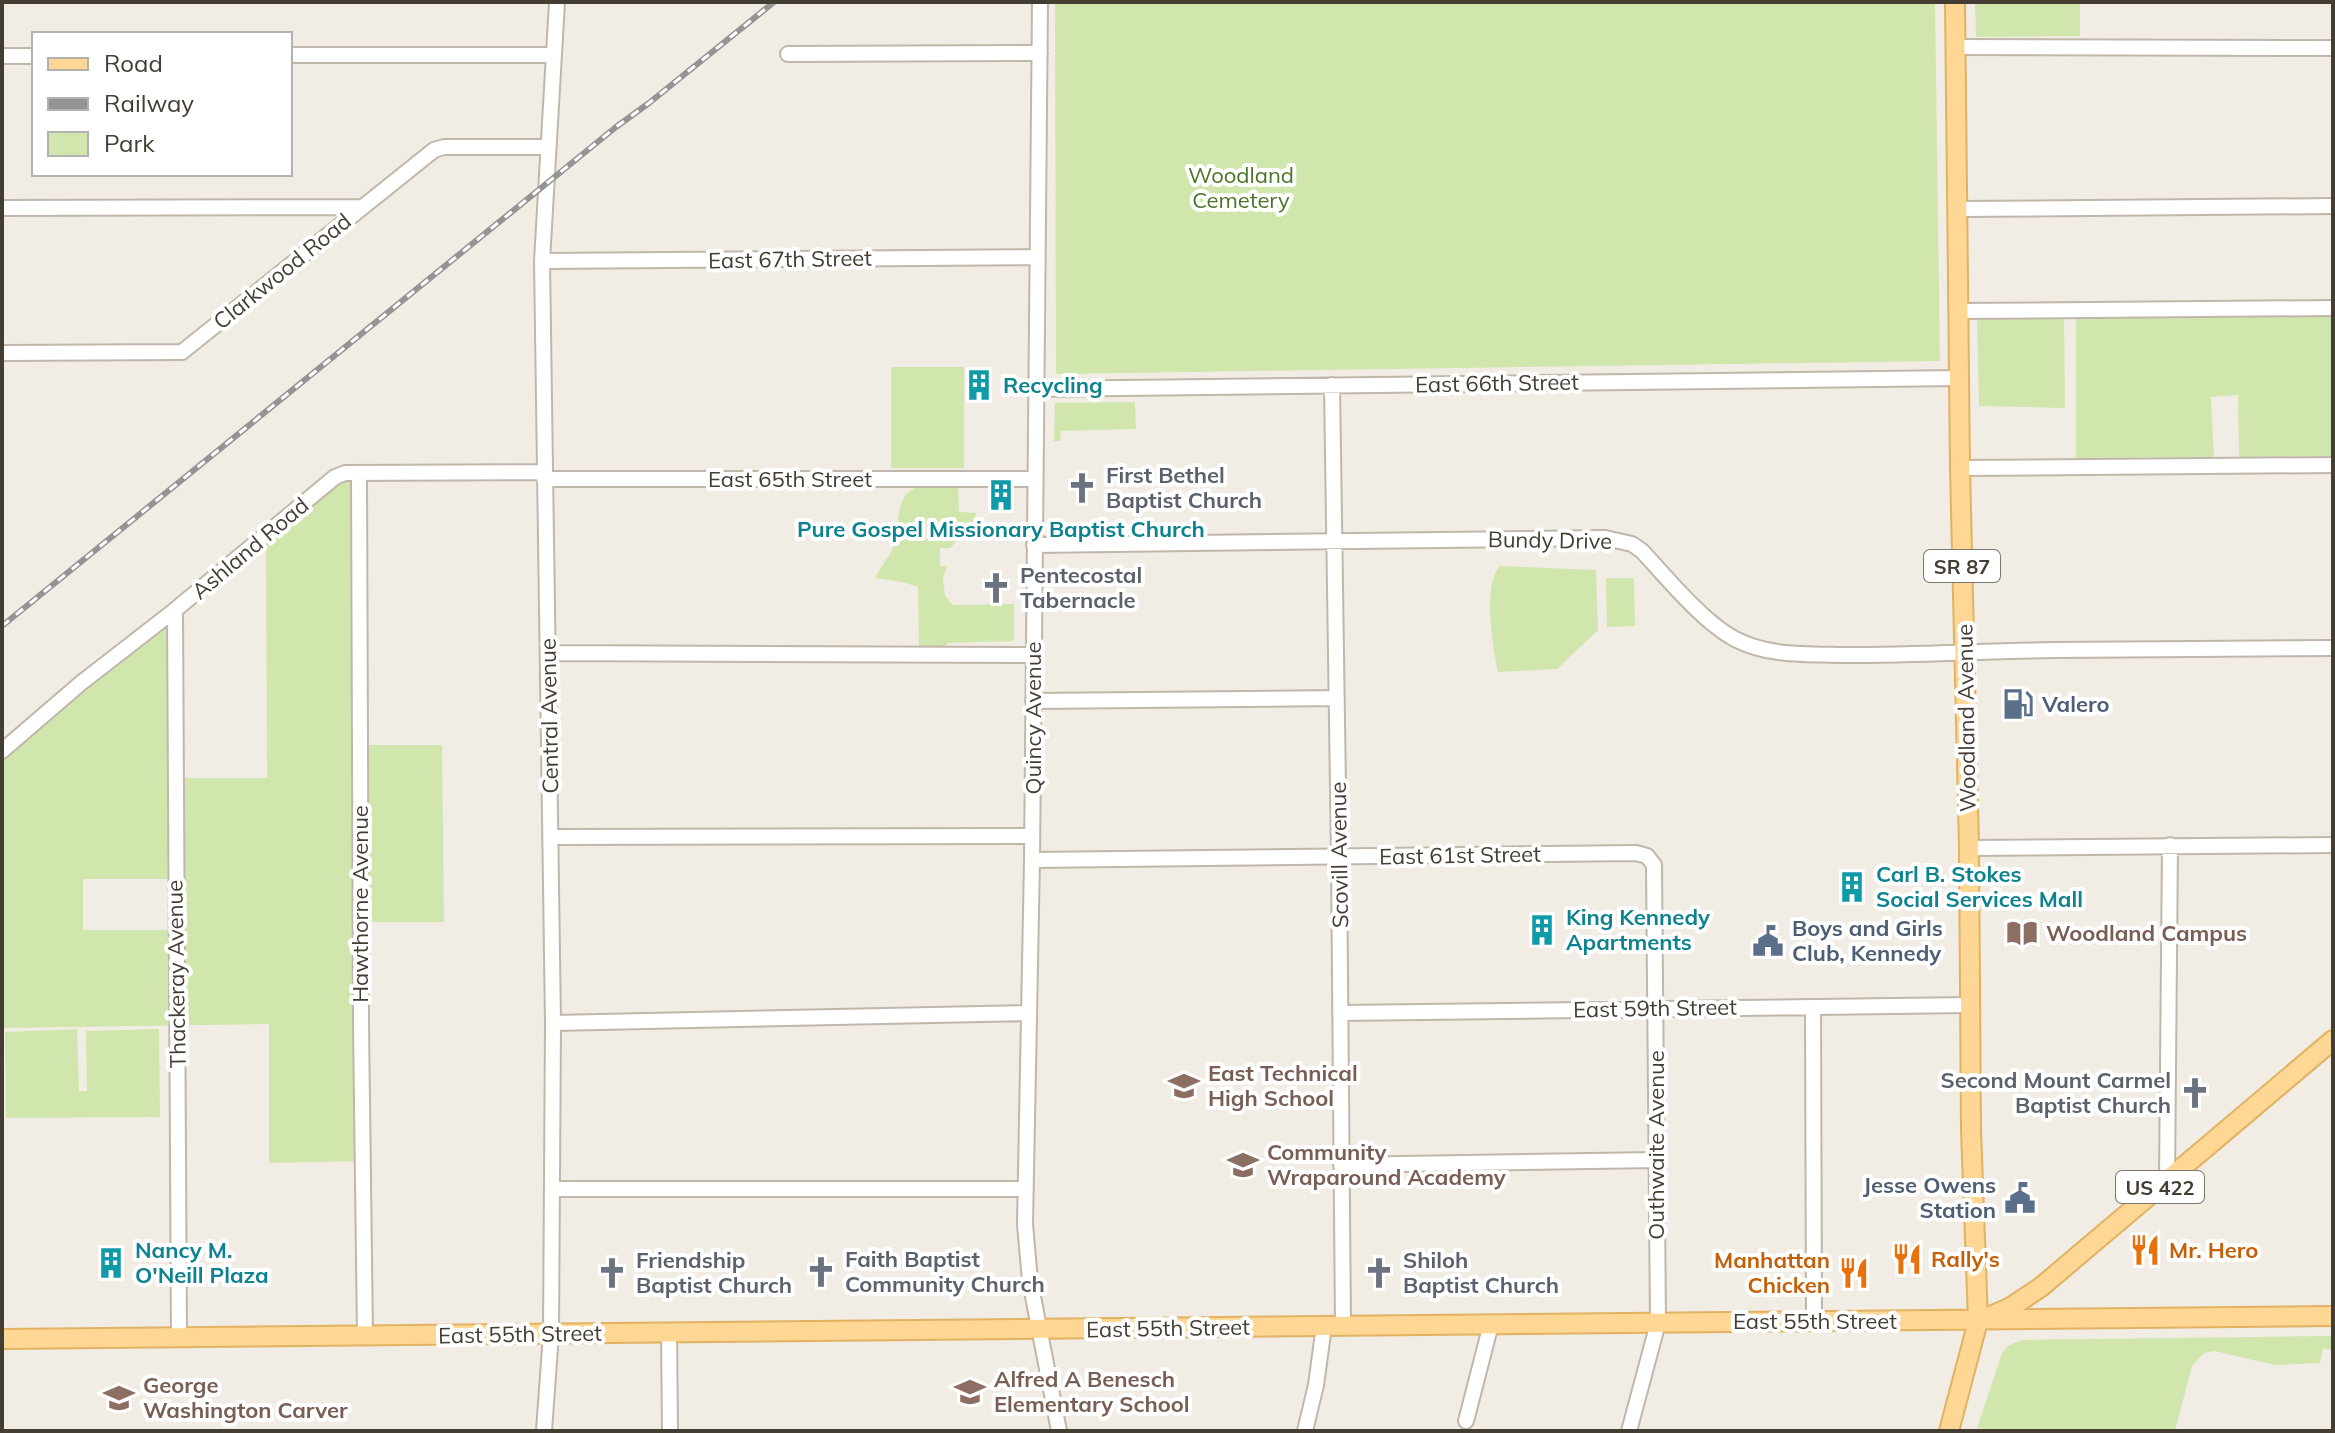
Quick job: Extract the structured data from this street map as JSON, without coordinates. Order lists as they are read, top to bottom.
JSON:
{
  "streets": {
    "main road": [
      "SR 87",
      "Woodland Avenue",
      "US 422",
      "East 55th Street"
    ],
    "street": [
      "East 67th Street",
      "Clarkwood Road",
      "East 66th Street",
      "East 65th Street",
      "Bundy Drive",
      "Ashland Road",
      "Central Avenue",
      "Quincy Avenue",
      "Scovill Avenue",
      "East 61st Street",
      "Hawthorne Avenue",
      "Thackeray Avenue",
      "East 59th Street",
      "Outhwaite Avenue"
    ]
  },
  "crossings": [
    ["East 67th Street", "Central Avenue"],
    ["East 67th Street", "Quincy Avenue"],
    ["Clarkwood Road", "Central Avenue"],
    ["East 66th Street", "Quincy Avenue"],
    ["East 66th Street", "Woodland Avenue"],
    ["East 66th Street", "Scovill Avenue"],
    ["East 65th Street", "Ashland Road"],
    ["East 65th Street", "Central Avenue"],
    ["East 65th Street", "Quincy Avenue"],
    ["Bundy Drive", "Quincy Avenue"],
    ["Bundy Drive", "Woodland Avenue"],
    ["Bundy Drive", "Scovill Avenue"],
    ["Ashland Road", "Central Avenue"],
    ["Ashland Road", "Hawthorne Avenue"],
    ["Ashland Road", "Thackeray Avenue"],
    ["Central Avenue", "East 55th Street"],
    ["Quincy Avenue", "East 61st Street"],
    ["Quincy Avenue", "East 55th Street"],
    ["Woodland Avenue", "East 59th Street"],
    ["Woodland Avenue", "US 422"],
    ["Woodland Avenue", "East 55th Street"],
    ["Scovill Avenue", "East 61st Street"],
    ["Scovill Avenue", "East 59th Street"],
    ["Scovill Avenue", "East 55th Street"],
    ["East 61st Street", "Outhwaite Avenue"],
    ["Hawthorne Avenue", "East 55th Street"],
    ["Thackeray Avenue", "East 55th Street"],
    ["East 59th Street", "Outhwaite Avenue"],
    ["Outhwaite Avenue", "East 55th Street"],
    ["US 422", "East 55th Street"]
  ],
  "parks": ["Woodland Cemetery"],
  "places": {
    "building": [
      "Recycling",
      "Pure Gospel Missionary Baptist Church",
      "Carl B. Stokes Social Services Mall",
      "King Kennedy Apartments",
      "Nancy M. O'Neill Plaza"
    ],
    "church": [
      "First Bethel Baptist Church",
      "Pentecostal Tabernacle",
      "Second Mount Carmel Baptist Church",
      "Faith Baptist Community Church",
      "Friendship Baptist Church",
      "Shiloh Baptist Church"
    ],
    "fuel station": ["Valero"],
    "library": ["Woodland Campus"],
    "public building": ["Boys and Girls Club, Kennedy", "Jesse Owens Station"],
    "school or university": [
      "East Technical High School",
      "Community Wraparound Academy",
      "Alfred A Benesch Elementary School",
      "George Washington Carver"
    ],
    "restaurant": ["Mr. Hero", "Rally's", "Manhattan Chicken"]
  },
  "legend": ["Road", "Railway", "Park"]
}
